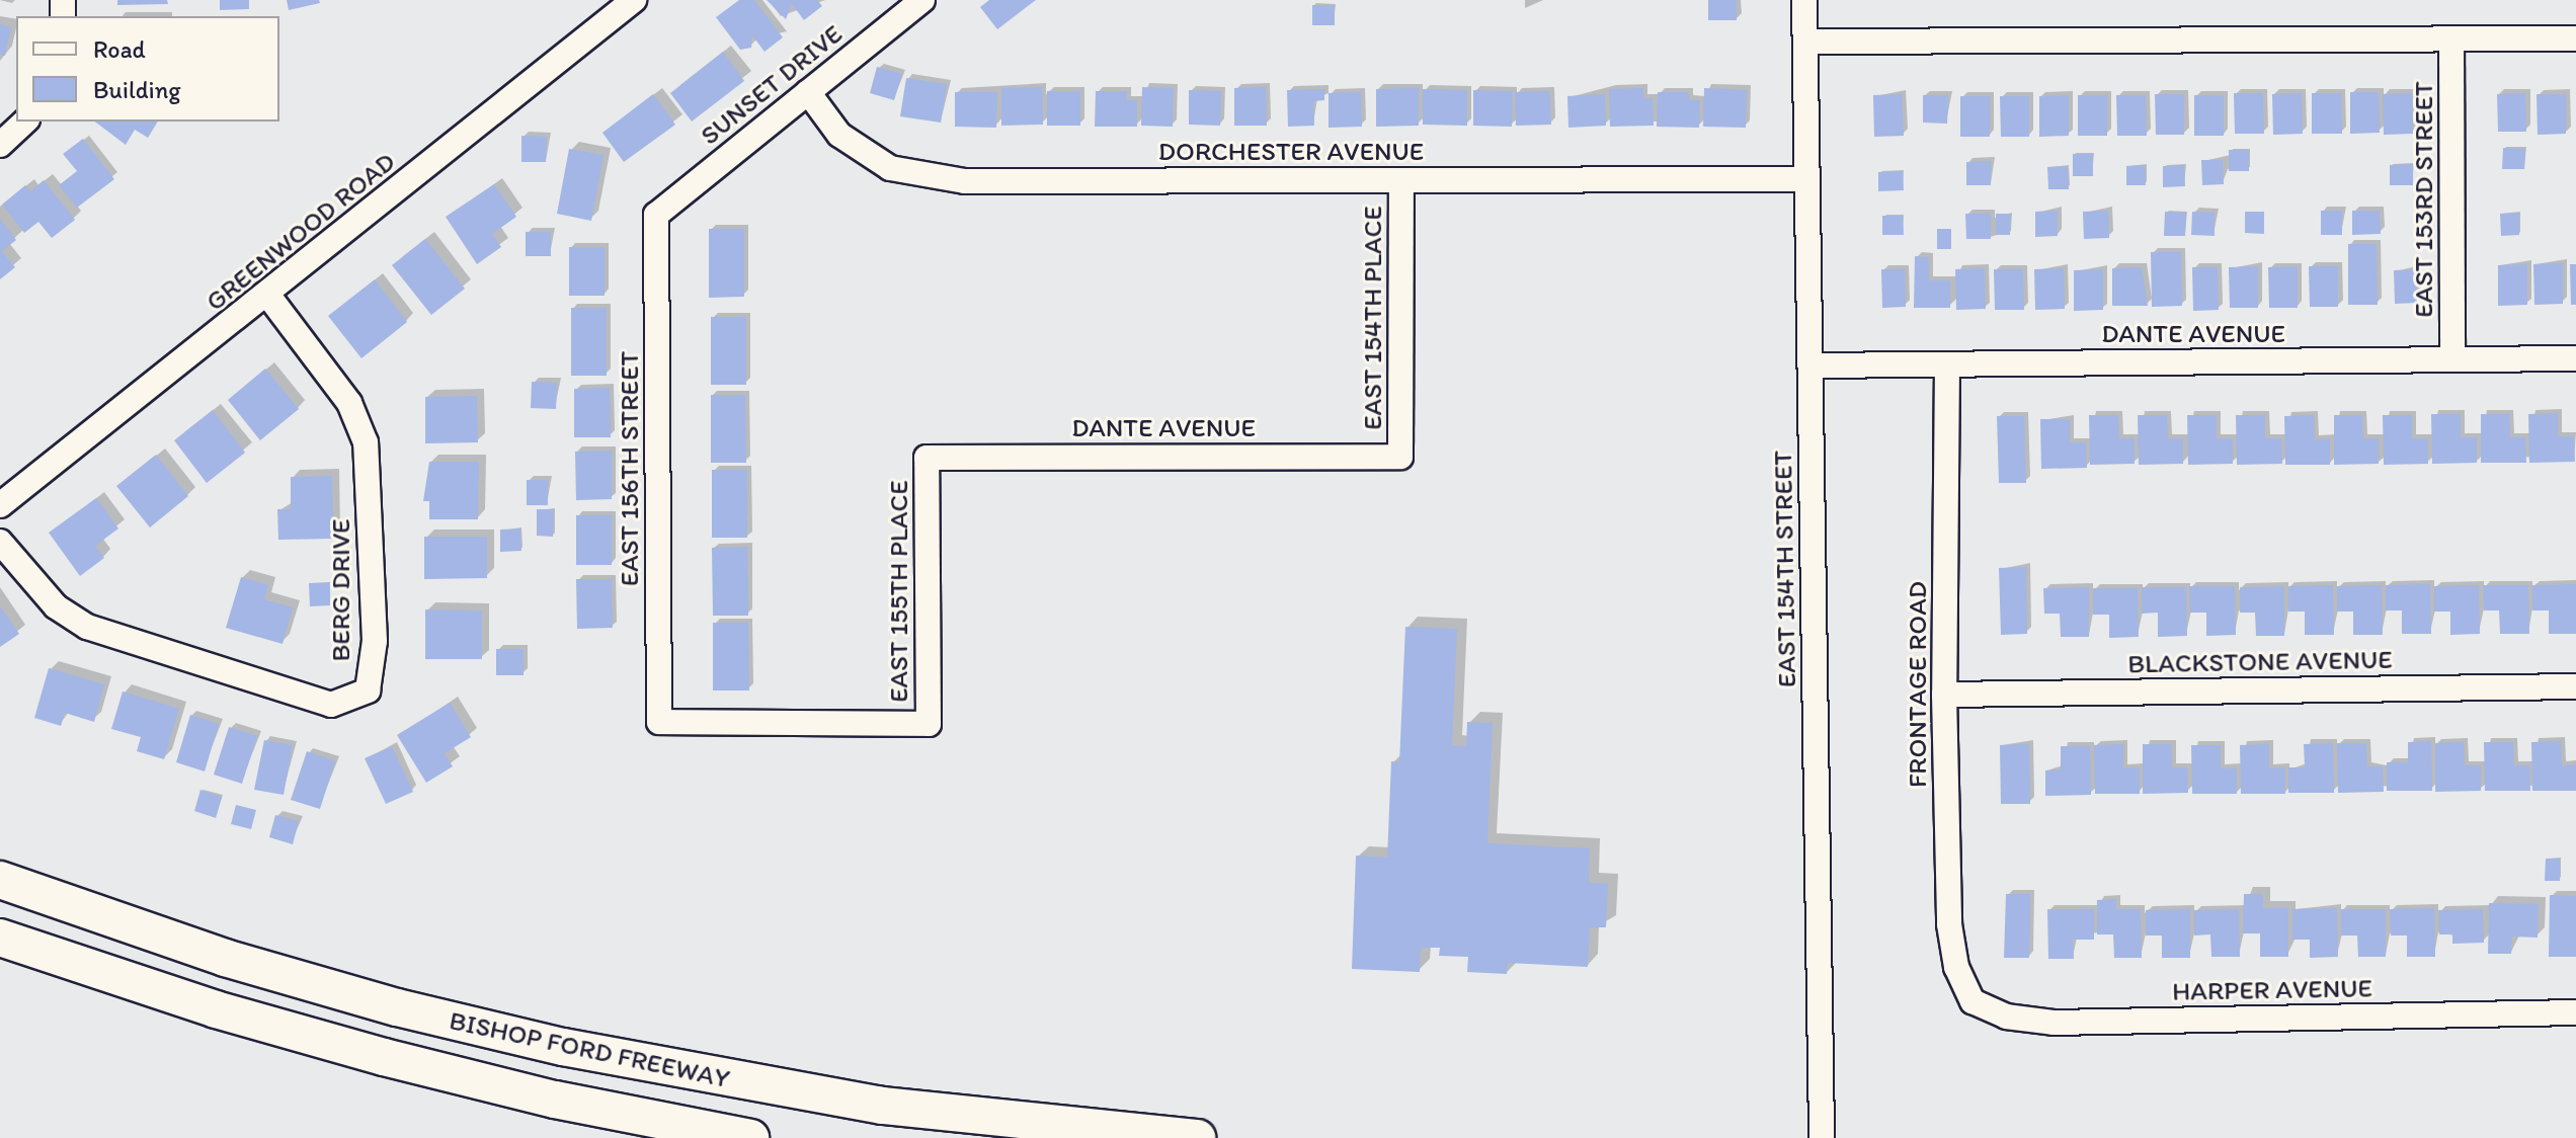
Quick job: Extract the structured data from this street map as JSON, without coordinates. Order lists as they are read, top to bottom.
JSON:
{
  "streets": {
    "highway": ["BISHOP FORD FREEWAY"],
    "street": [
      "SUNSET DRIVE",
      "DORCHESTER AVENUE",
      "EAST 153RD STREET",
      "GREENWOOD ROAD",
      "EAST 154TH PLACE",
      "DANTE AVENUE",
      "EAST 156TH STREET",
      "EAST 154TH STREET",
      "BERG DRIVE",
      "EAST 155TH PLACE",
      "BLACKSTONE AVENUE",
      "FRONTAGE ROAD",
      "HARPER AVENUE"
    ]
  },
  "crossings": [
    ["SUNSET DRIVE", "DORCHESTER AVENUE"],
    ["SUNSET DRIVE", "EAST 156TH STREET"],
    ["DORCHESTER AVENUE", "EAST 154TH PLACE"],
    ["DORCHESTER AVENUE", "EAST 154TH STREET"],
    ["EAST 153RD STREET", "DANTE AVENUE"],
    ["GREENWOOD ROAD", "BERG DRIVE"],
    ["EAST 154TH PLACE", "DANTE AVENUE"],
    ["DANTE AVENUE", "EAST 154TH STREET"],
    ["DANTE AVENUE", "EAST 155TH PLACE"],
    ["DANTE AVENUE", "FRONTAGE ROAD"],
    ["EAST 156TH STREET", "EAST 155TH PLACE"],
    ["BLACKSTONE AVENUE", "FRONTAGE ROAD"],
    ["FRONTAGE ROAD", "HARPER AVENUE"]
  ],
  "legend": ["Road", "Building"]
}
